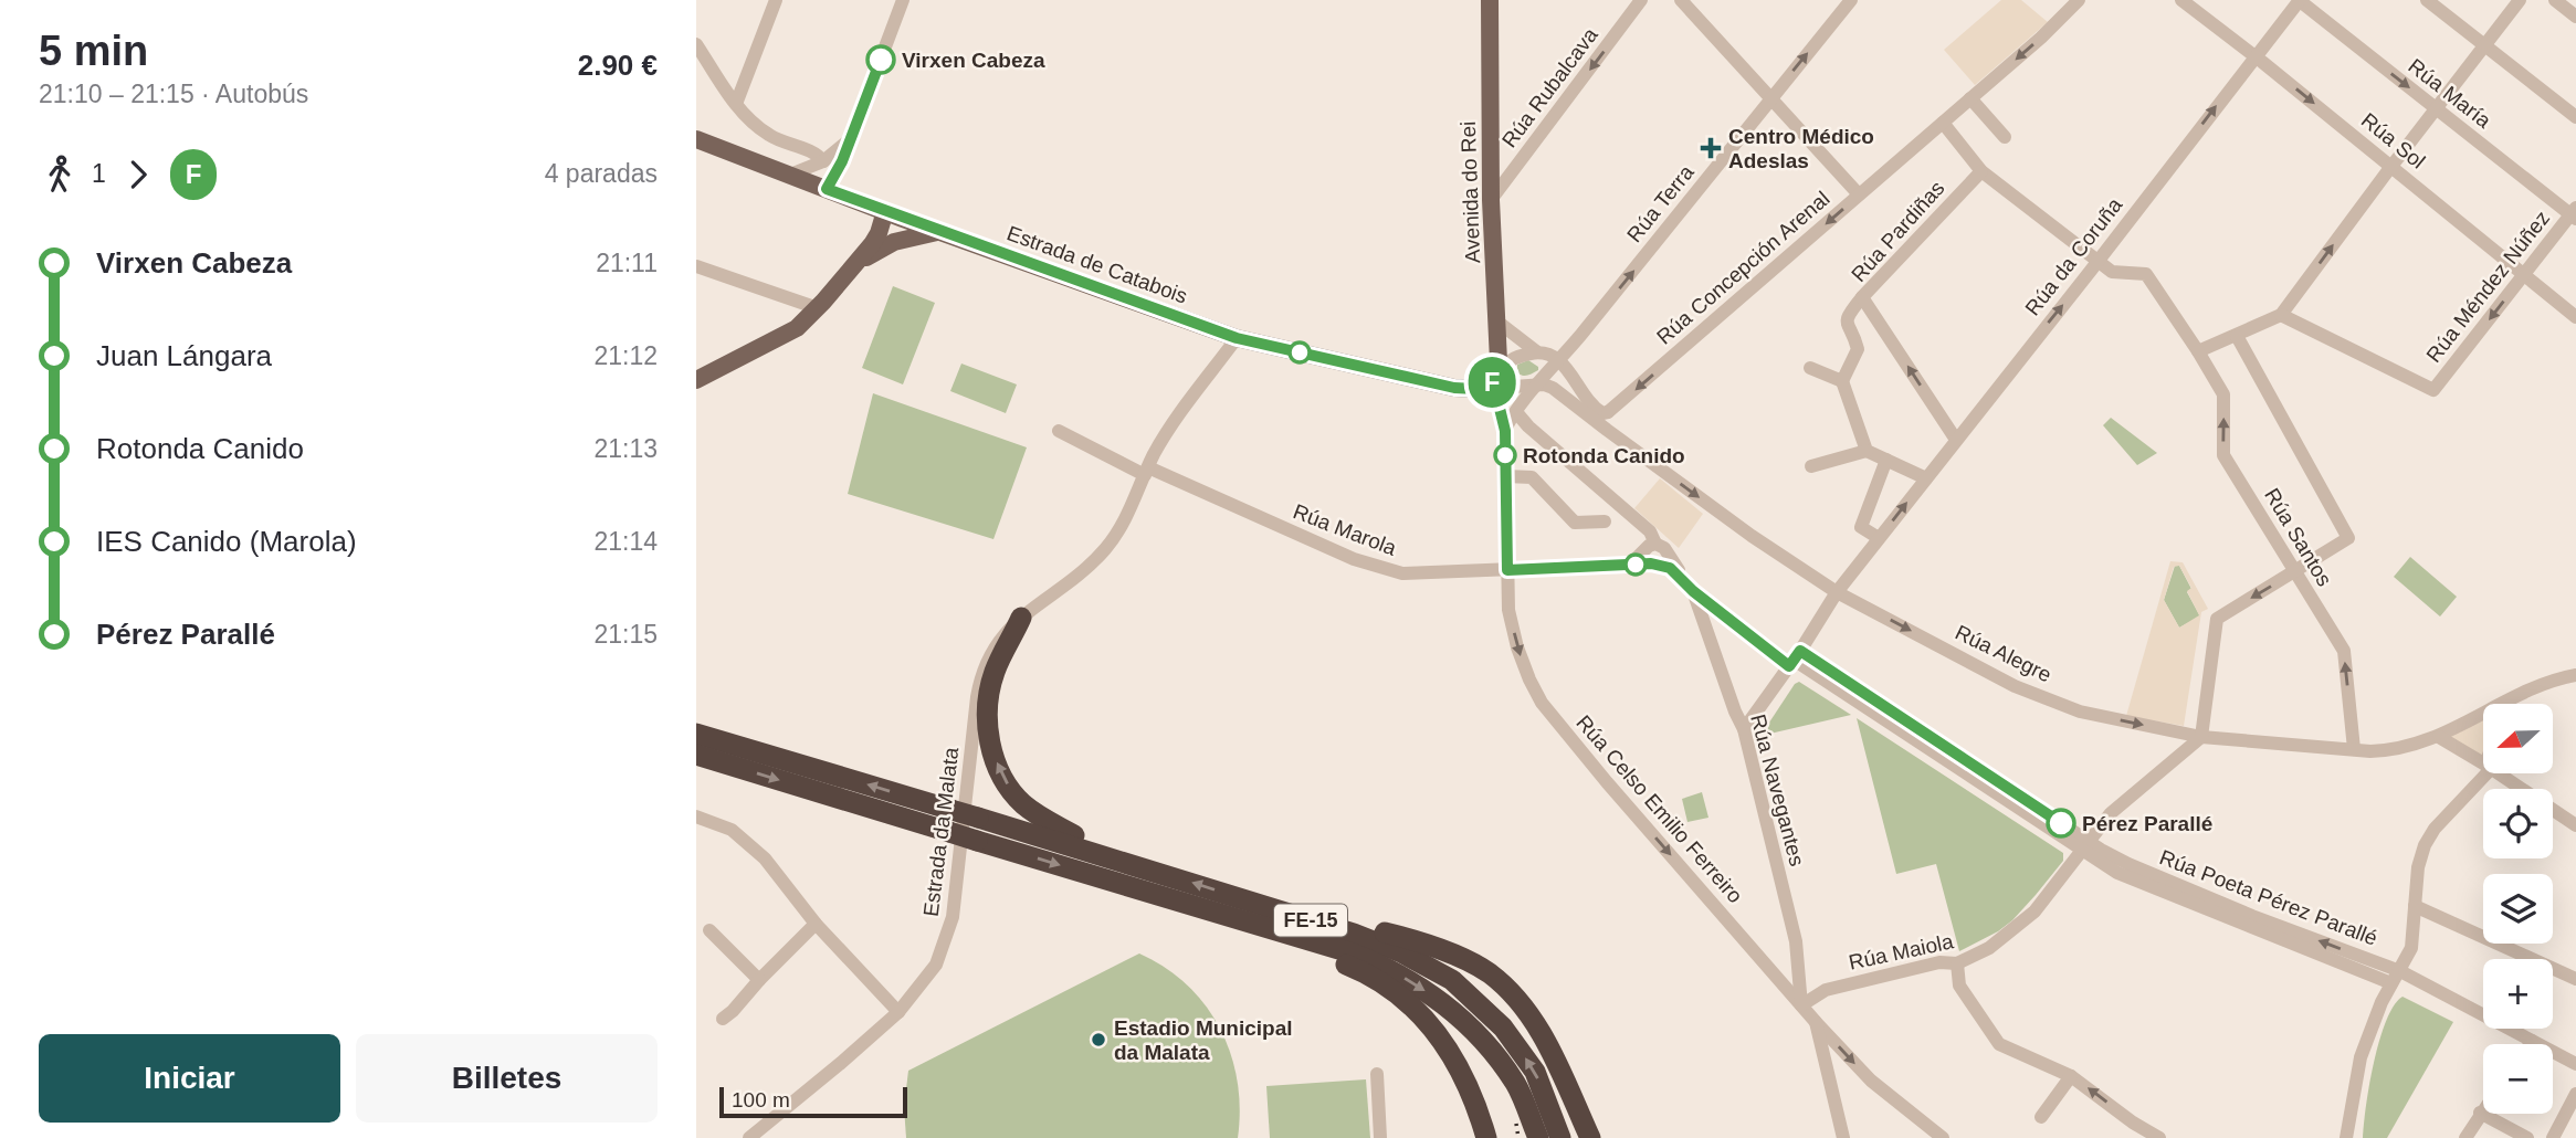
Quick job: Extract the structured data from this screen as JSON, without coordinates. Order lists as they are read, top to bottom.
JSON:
{
  "streets": {
    "highway": ["FE-15"],
    "main road": ["Avenida do Rei", "Estrada de Catabois"],
    "street": [
      "Rúa Rubalcava",
      "Rúa María",
      "Rúa Sol",
      "Rúa Terra",
      "Rúa Pardiñas",
      "Rúa da Coruña",
      "Rúa Concepción Arenal",
      "Rúa Méndez Núñez",
      "Rúa Marola",
      "Rúa Santos",
      "Rúa Alegre",
      "Rúa Navegantes",
      "Rúa Celso Emilio Ferreiro",
      "Estrada da Malata",
      "Rúa Poeta Pérez Parallé",
      "Rúa Maiola"
    ]
  },
  "crossings": [
    ["Rúa Rubalcava", "Avenida do Rei"],
    ["Rúa María", "Rúa da Coruña"],
    ["Rúa María", "Rúa Méndez Núñez"],
    ["Rúa Sol", "Rúa da Coruña"],
    ["Rúa Sol", "Rúa Méndez Núñez"],
    ["Avenida do Rei", "Estrada de Catabois"],
    ["Avenida do Rei", "Rúa Celso Emilio Ferreiro"],
    ["Rúa Terra", "Rúa Alegre"],
    ["Rúa Pardiñas", "Rúa da Coruña"],
    ["Rúa da Coruña", "Rúa Santos"],
    ["Rúa da Coruña", "Rúa Alegre"],
    ["Rúa da Coruña", "Rúa Navegantes"],
    ["Rúa da Coruña", "Rúa Poeta Pérez Parallé"],
    ["Estrada de Catabois", "Rúa Celso Emilio Ferreiro"],
    ["Estrada de Catabois", "Estrada da Malata"],
    ["Rúa Marola", "Rúa Navegantes"],
    ["Rúa Marola", "Rúa Celso Emilio Ferreiro"],
    ["Rúa Marola", "Estrada da Malata"],
    ["Rúa Santos", "Rúa Alegre"],
    ["Rúa Alegre", "Rúa Maiola"],
    ["Rúa Navegantes", "Rúa Celso Emilio Ferreiro"],
    ["Rúa Navegantes", "Rúa Poeta Pérez Parallé"],
    ["Rúa Navegantes", "Rúa Maiola"],
    ["Rúa Celso Emilio Ferreiro", "Rúa Maiola"],
    ["Rúa Poeta Pérez Parallé", "Rúa Maiola"]
  ],
  "one_way": [
    "Rúa Rubalcava",
    "Rúa Terra",
    "Rúa da Coruña",
    "Rúa Concepción Arenal",
    "Rúa Santos",
    "Rúa Alegre",
    "Rúa Celso Emilio Ferreiro"
  ],
  "places": {
    "other": [
      "Virxen Cabeza",
      "Rotonda Canido",
      "Pérez Parallé",
      "Estadio Municipal da Malata"
    ],
    "health": ["Centro Médico Adeslas"]
  },
  "lines": ["bus line F"],
  "scale_bar": "100 m",
  "north": "left",
  "page": {
    "heading": ["5 min", "21:10 – 21:15 · Autobús", "2.90 €"],
    "on_map": "F",
    "legs": ["1", "F", "4 paradas"],
    "list": [
      {
        "name": "Virxen Cabeza",
        "value": "21:11"
      },
      {
        "name": "Juan Lángara",
        "value": "21:12"
      },
      {
        "name": "Rotonda Canido",
        "value": "21:13"
      },
      {
        "name": "IES Canido (Marola)",
        "value": "21:14"
      },
      {
        "name": "Pérez Parallé",
        "value": "21:15"
      }
    ],
    "map_buttons": ["+", "−"],
    "buttons": ["Iniciar", "Billetes"],
    "scale": "100 m"
  }
}
